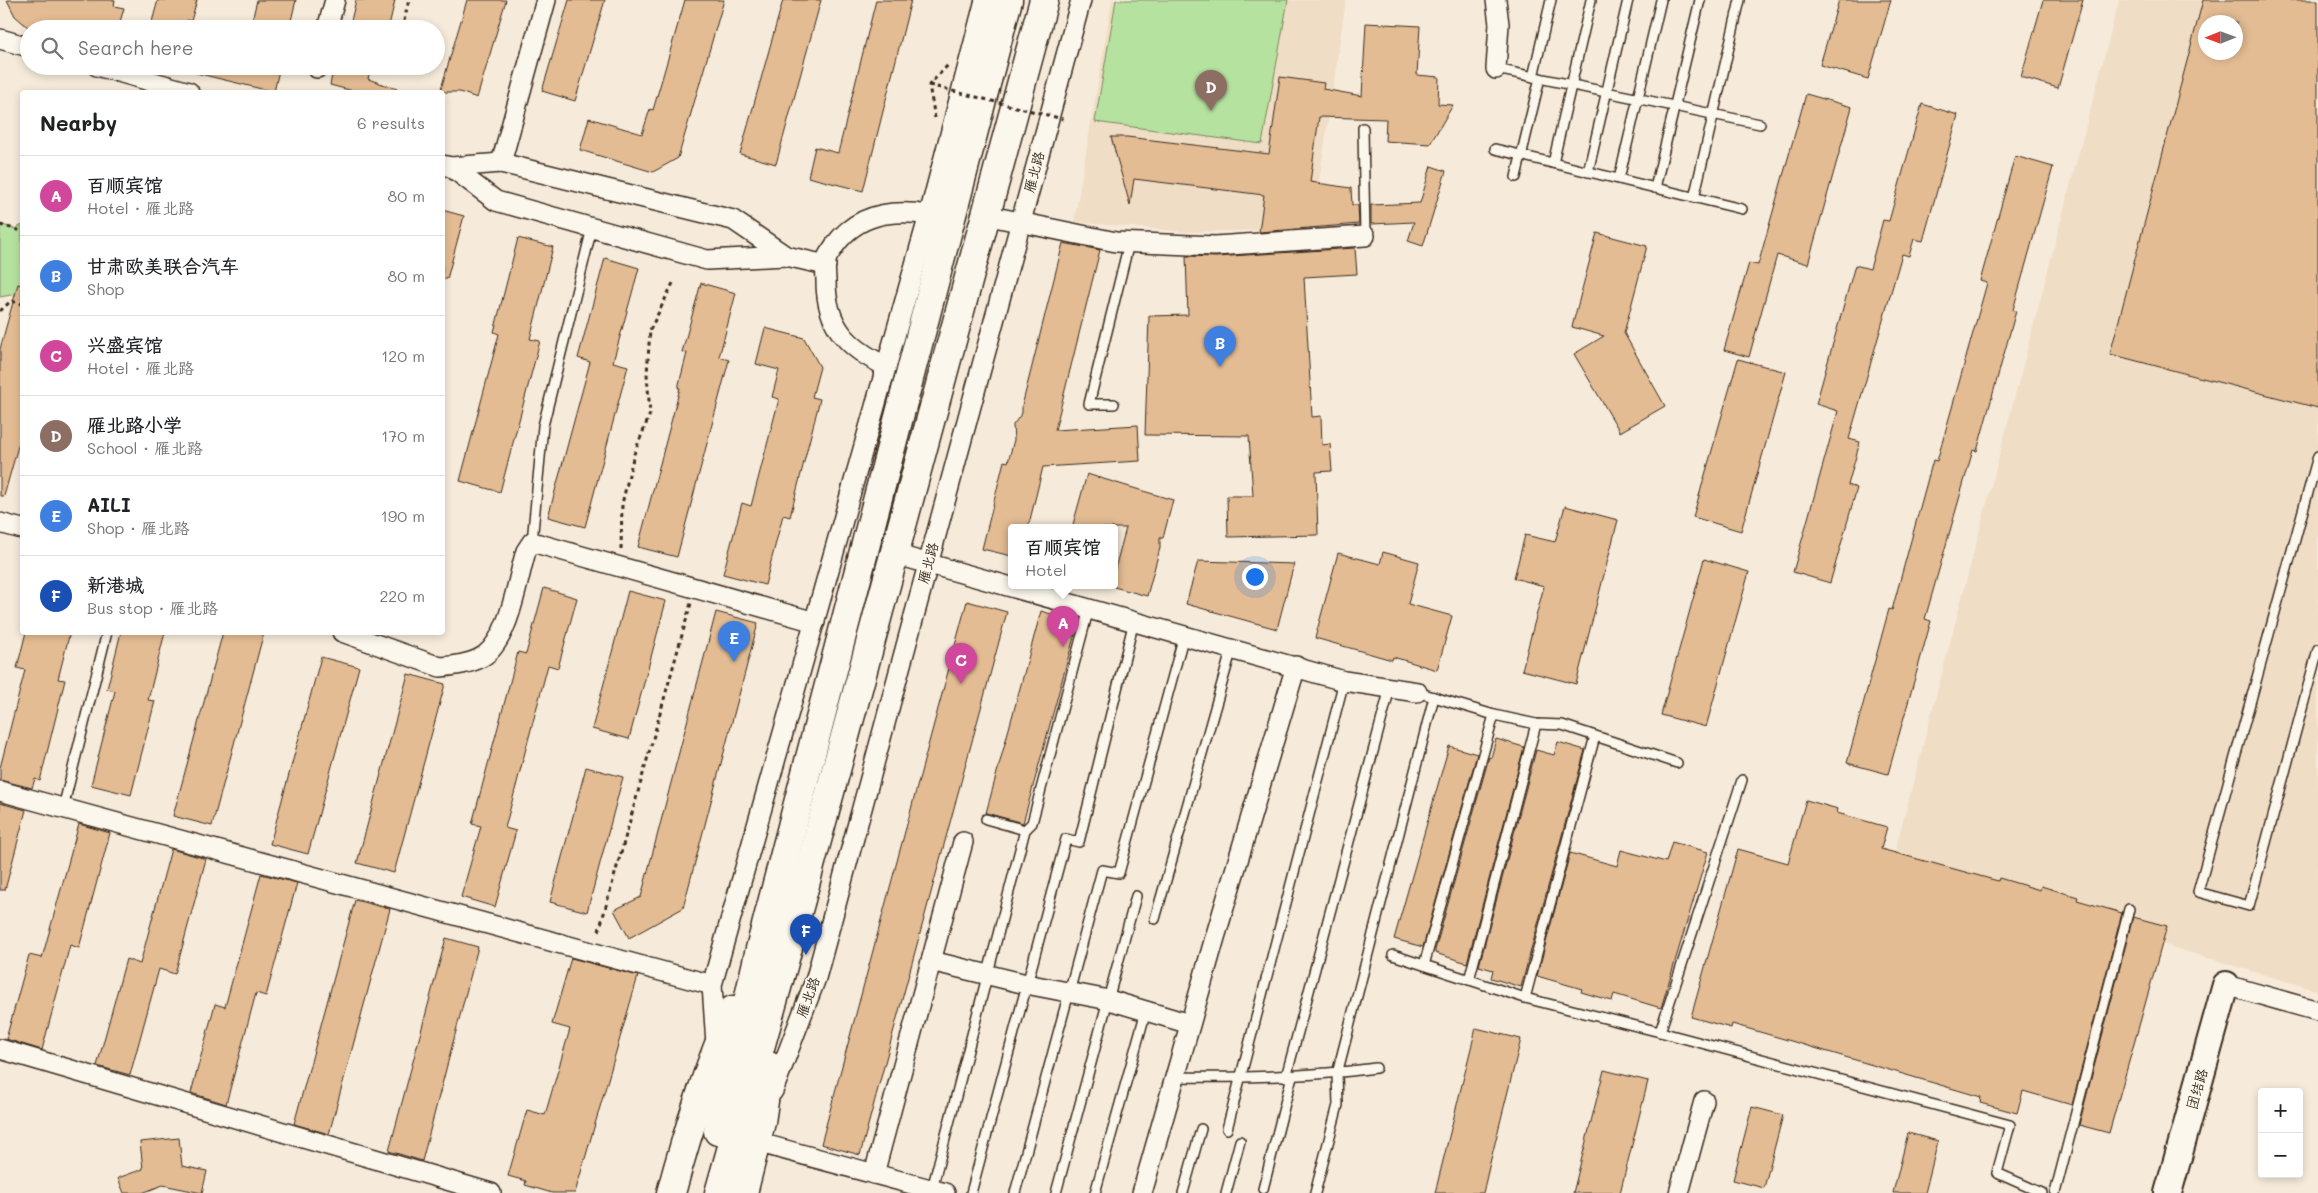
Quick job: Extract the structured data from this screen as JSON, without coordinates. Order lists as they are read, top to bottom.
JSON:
{
  "streets": {
    "street": ["雁北路", "团结路"]
  },
  "north": "left",
  "page": {
    "search": "Search here",
    "pins": [
      "D",
      "B",
      "A",
      "E",
      "C",
      "F"
    ],
    "heading": ["Nearby", "6 results"],
    "list": [
      {
        "mark": "A",
        "name": "百顺宾馆",
        "note": "Hotel · 雁北路",
        "value": "80 m"
      },
      {
        "mark": "B",
        "name": "甘肃欧美联合汽车",
        "note": "Shop",
        "value": "80 m"
      },
      {
        "mark": "C",
        "name": "兴盛宾馆",
        "note": "Hotel · 雁北路",
        "value": "120 m"
      },
      {
        "mark": "D",
        "name": "雁北路小学",
        "note": "School · 雁北路",
        "value": "170 m"
      },
      {
        "mark": "E",
        "name": "AILI",
        "note": "Shop · 雁北路",
        "value": "190 m"
      },
      {
        "mark": "F",
        "name": "新港城",
        "note": "Bus stop · 雁北路",
        "value": "220 m"
      }
    ],
    "popup": ["百顺宾馆", "Hotel"],
    "map_buttons": ["+", "−"]
  }
}
